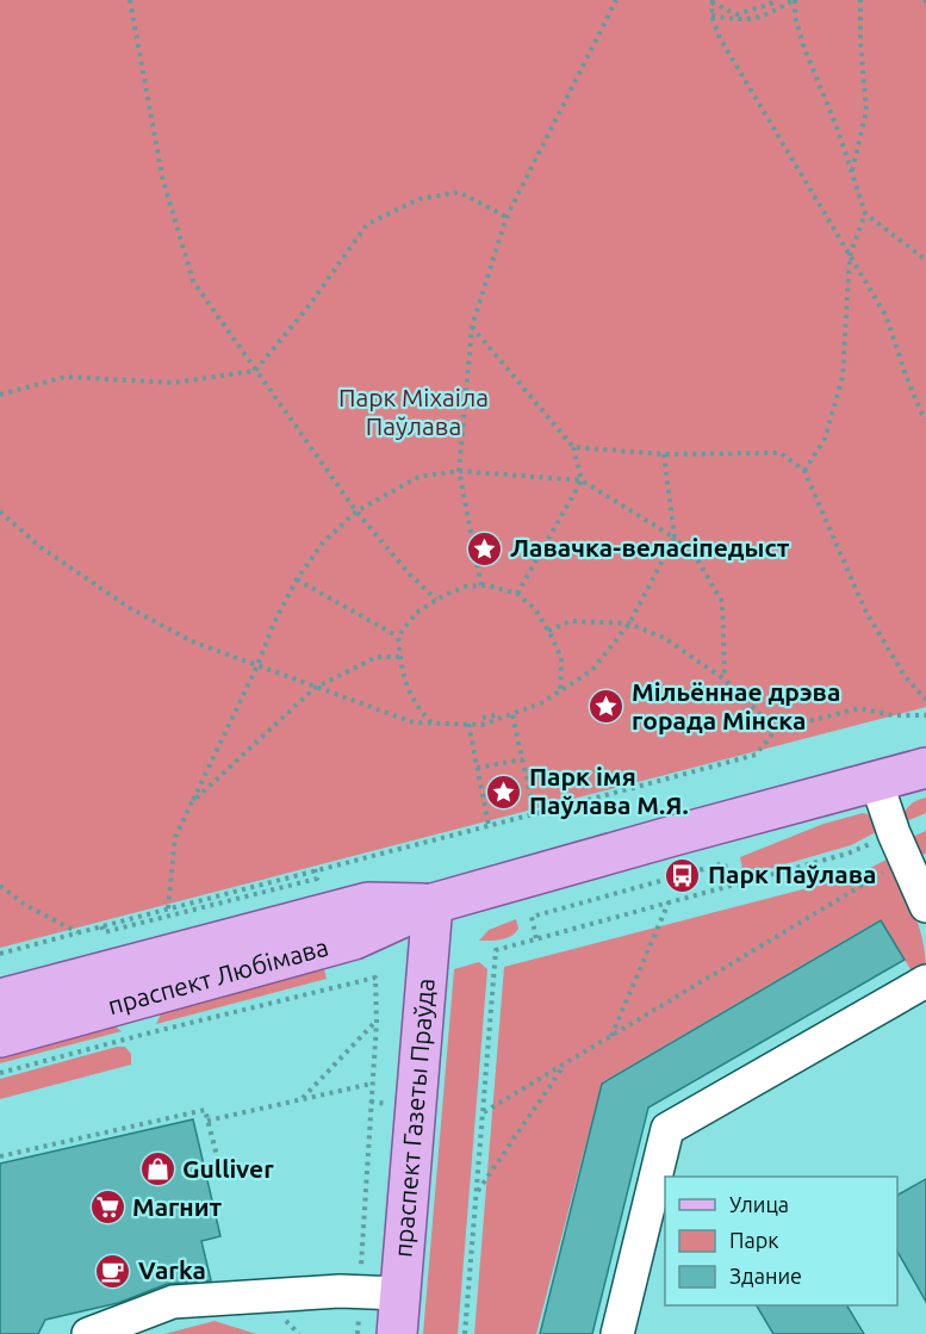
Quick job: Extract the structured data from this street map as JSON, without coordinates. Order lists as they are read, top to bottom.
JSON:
{
  "streets": {
    "main road": ["праспект Любімава", "праспект Газеты Праўда"]
  },
  "crossings": [
    ["праспект Любімава", "праспект Газеты Праўда"]
  ],
  "parks": ["Парк Міхаіла Паўлава"],
  "places": {
    "place": ["Лавачка-веласіпедыст", "Мільённае дрэва горада Мінска", "Парк імя Паўлава М.Я."],
    "bus stop": ["Парк Паўлава"],
    "shop": ["Gulliver"],
    "supermarket": ["Магнит"],
    "cafe": ["Varka"]
  },
  "legend": ["Улица", "Парк", "Здание"]
}
